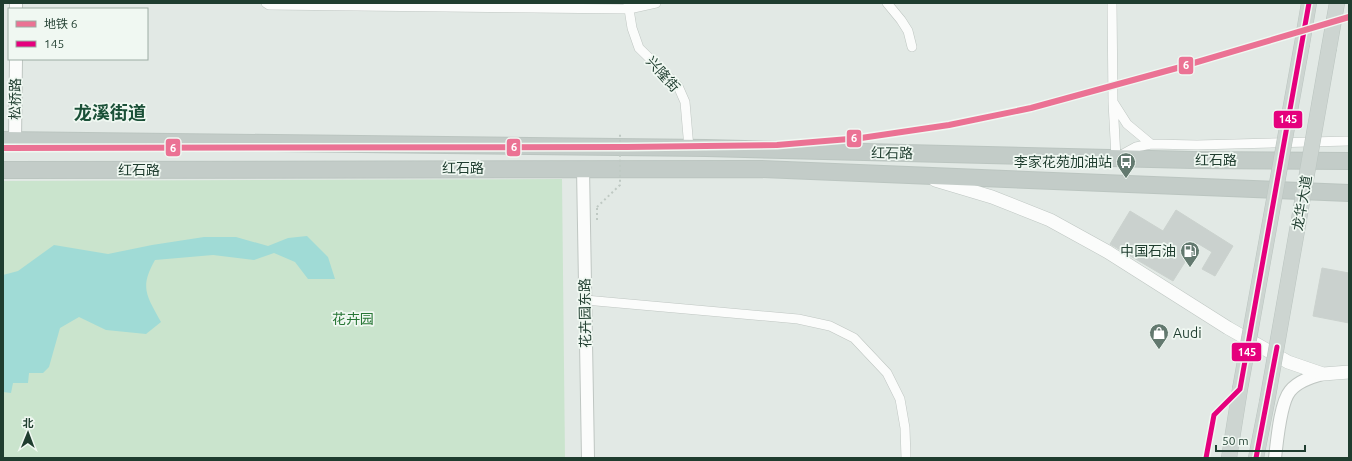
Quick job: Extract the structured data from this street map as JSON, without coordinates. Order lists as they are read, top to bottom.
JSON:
{
  "streets": {
    "highway": ["红石路"],
    "main road": ["龙华大道"],
    "street": ["兴隆街", "松桥路", "花卉园东路"]
  },
  "crossings": [
    ["兴隆街", "红石路"],
    ["松桥路", "红石路"],
    ["红石路", "花卉园东路"]
  ],
  "districts": ["龙溪街道"],
  "parks": ["花卉园"],
  "places": {
    "bus stop": ["李家花苑加油站"],
    "fuel station": ["中国石油"],
    "shop": ["Audi"]
  },
  "lines": ["transit line 145", "metro line 6"],
  "legend": ["地铁 6", "145"],
  "scale_bar": "50 m",
  "north": "top"
}
